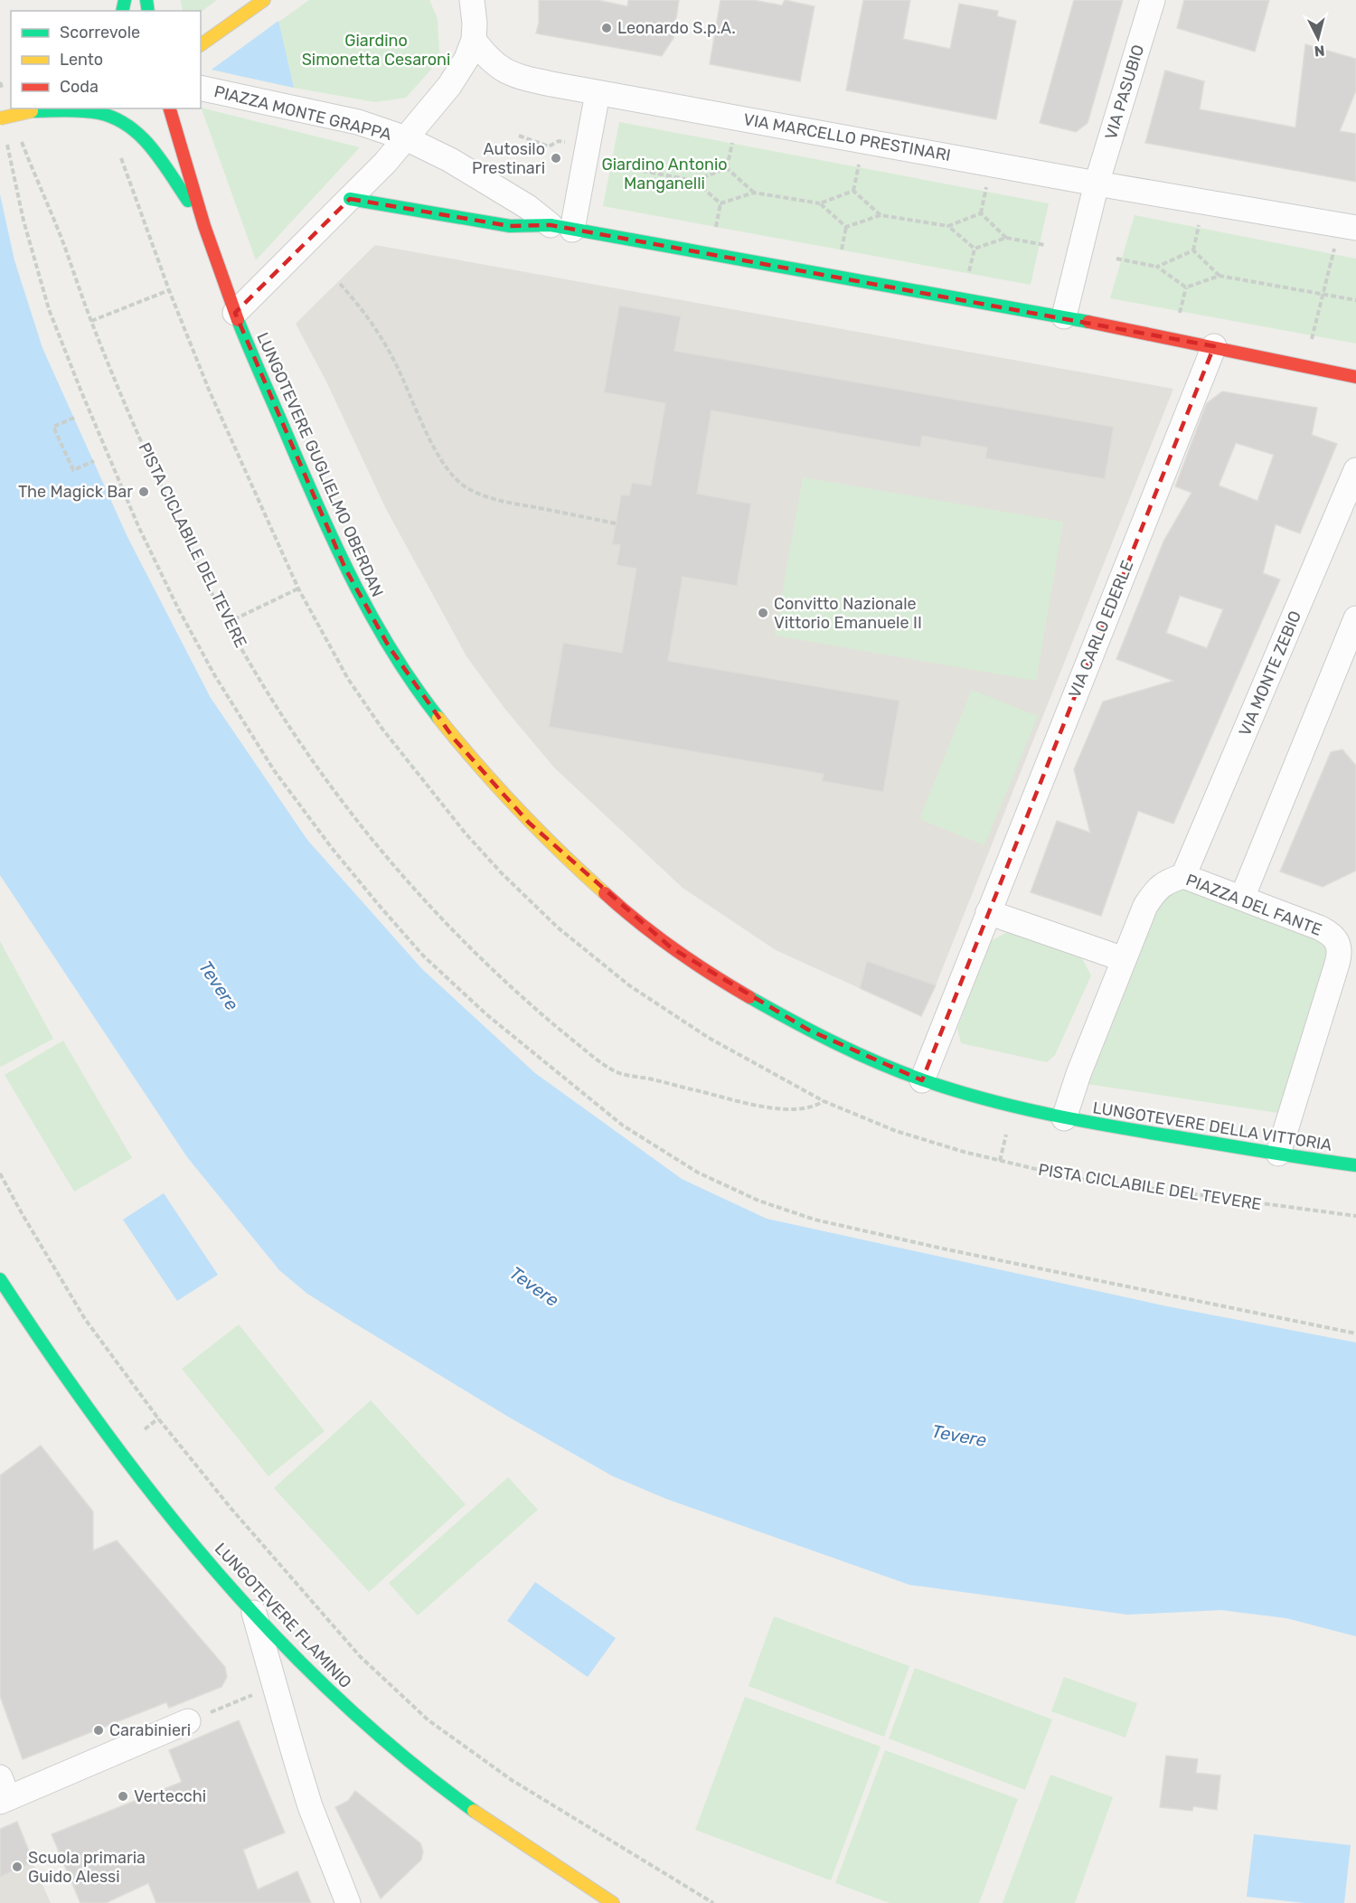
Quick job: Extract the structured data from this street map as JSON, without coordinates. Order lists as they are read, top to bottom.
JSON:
{
  "streets": {
    "main road": ["LUNGOTEVERE GUGLIELMO OBERDAN", "LUNGOTEVERE DELLA VITTORIA", "LUNGOTEVERE FLAMINIO"],
    "street": [
      "VIA PASUBIO",
      "PIAZZA MONTE GRAPPA",
      "VIA MARCELLO PRESTINARI",
      "VIA CARLO EDERLE",
      "VIA MONTE ZEBIO",
      "PIAZZA DEL FANTE"
    ],
    "path": ["PISTA CICLABILE DEL TEVERE"]
  },
  "crossings": [
    ["VIA PASUBIO", "VIA MARCELLO PRESTINARI"],
    ["PIAZZA MONTE GRAPPA", "VIA MARCELLO PRESTINARI"],
    ["PIAZZA MONTE GRAPPA", "LUNGOTEVERE GUGLIELMO OBERDAN"],
    ["LUNGOTEVERE GUGLIELMO OBERDAN", "PIAZZA DEL FANTE"],
    ["LUNGOTEVERE GUGLIELMO OBERDAN", "LUNGOTEVERE DELLA VITTORIA"],
    ["VIA MONTE ZEBIO", "PIAZZA DEL FANTE"],
    ["PIAZZA DEL FANTE", "LUNGOTEVERE DELLA VITTORIA"]
  ],
  "water": ["Tevere"],
  "parks": ["Giardino Simonetta Cesaroni", "Giardino Antonio Manganelli"],
  "places": [
    "Leonardo S.p.A.",
    "Autosilo Prestinari",
    "The Magick Bar",
    "Convitto Nazionale Vittorio Emanuele II",
    "Carabinieri",
    "Vertecchi",
    "Scuola primaria Guido Alessi"
  ],
  "legend": ["Scorrevole", "Lento", "Coda"],
  "north": "bottom"
}
